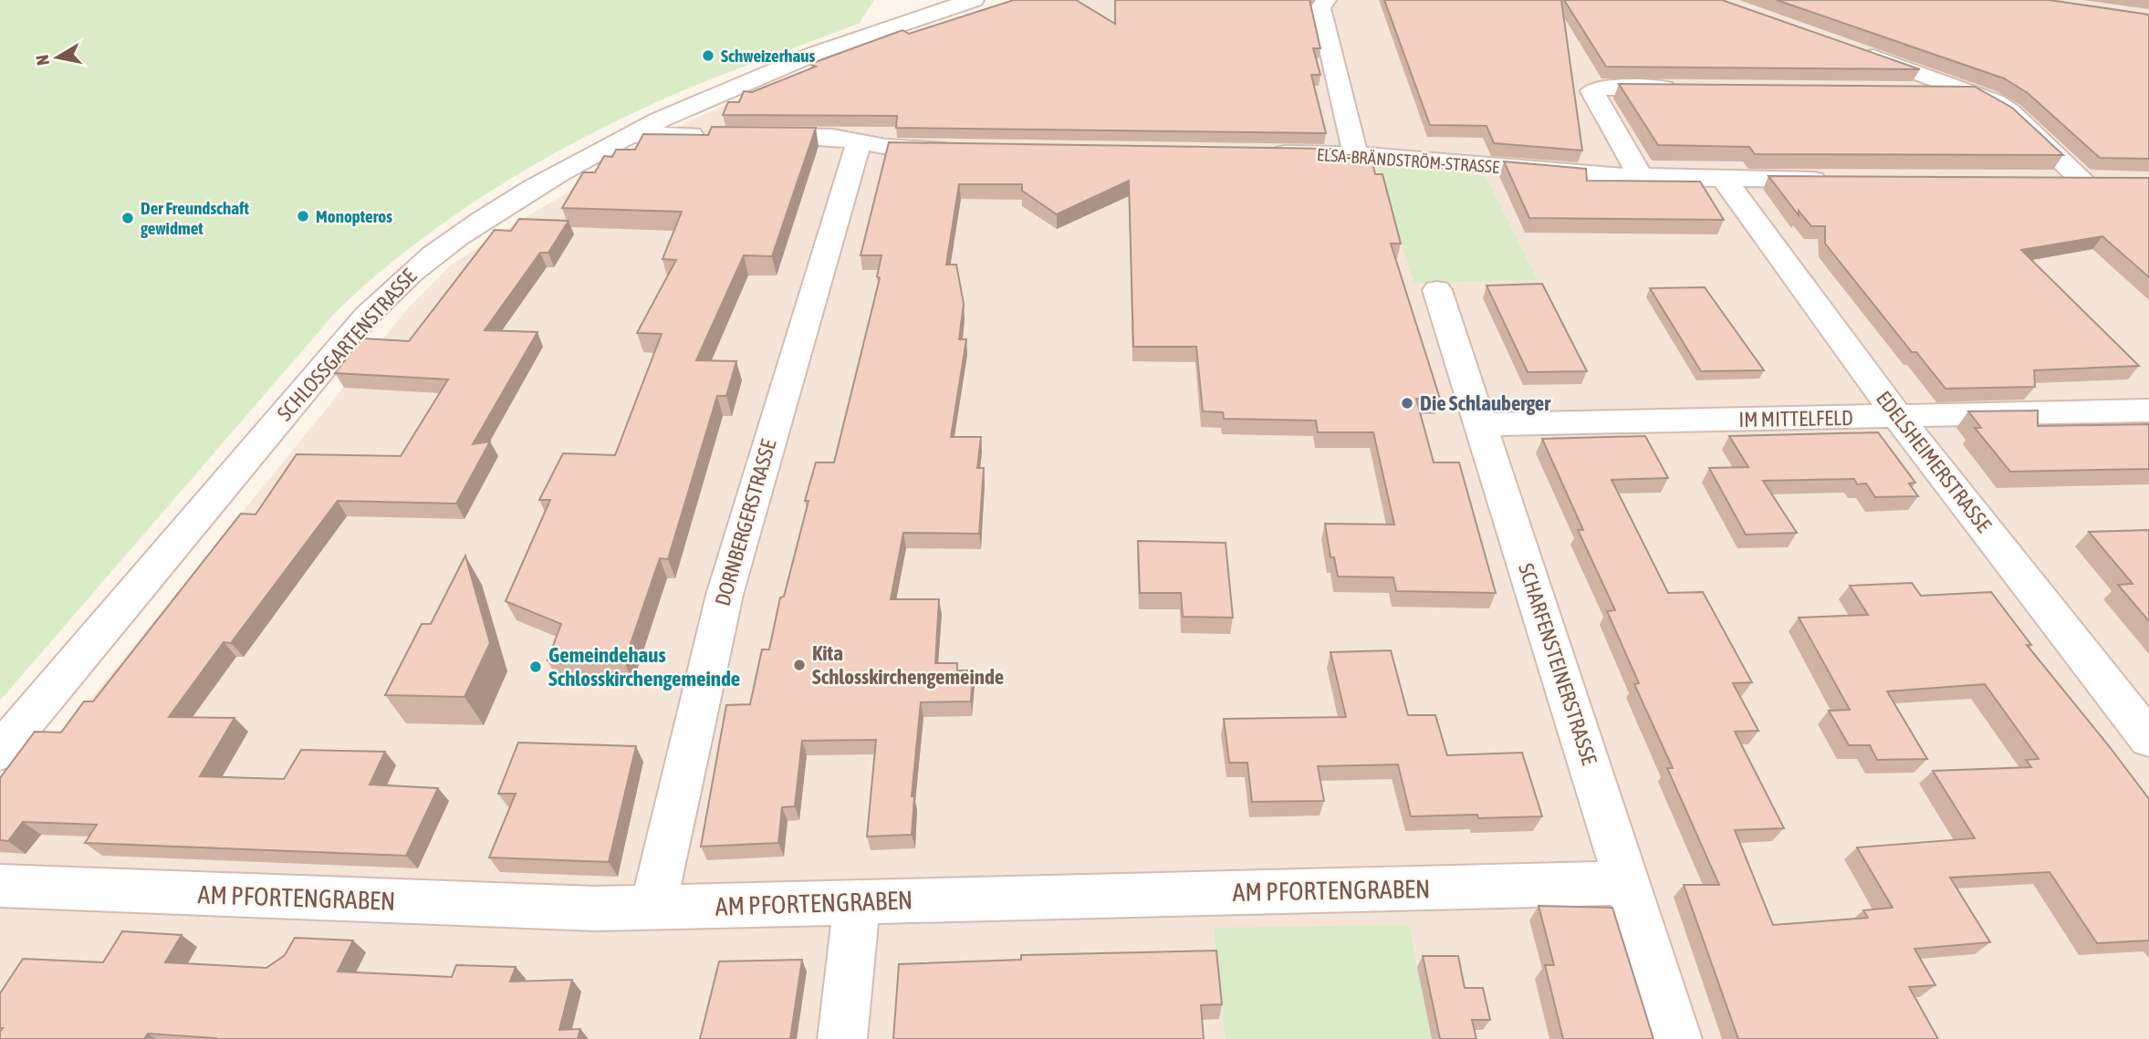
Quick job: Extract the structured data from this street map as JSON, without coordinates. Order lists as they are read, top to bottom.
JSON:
{
  "streets": {
    "street": [
      "ELSA-BRÄNDSTRÖM-STRASSE",
      "SCHLOSSGARTENSTRASSE",
      "IM MITTELFELD",
      "EDELSHEIMERSTRASSE",
      "DORNBERGERSTRASSE",
      "SCHARFENSTEINERSTRASSE",
      "AM PFORTENGRABEN"
    ]
  },
  "crossings": [
    ["ELSA-BRÄNDSTRÖM-STRASSE", "EDELSHEIMERSTRASSE"],
    ["IM MITTELFELD", "EDELSHEIMERSTRASSE"],
    ["IM MITTELFELD", "SCHARFENSTEINERSTRASSE"],
    ["DORNBERGERSTRASSE", "AM PFORTENGRABEN"],
    ["SCHARFENSTEINERSTRASSE", "AM PFORTENGRABEN"]
  ],
  "places": [
    "Schweizerhaus",
    "Monopteros",
    "Der Freundschaft gewidmet",
    "Die Schlauberger",
    "Kita Schlosskirchengemeinde",
    "Gemeindehaus Schlosskirchengemeinde"
  ],
  "north": "left"
}
